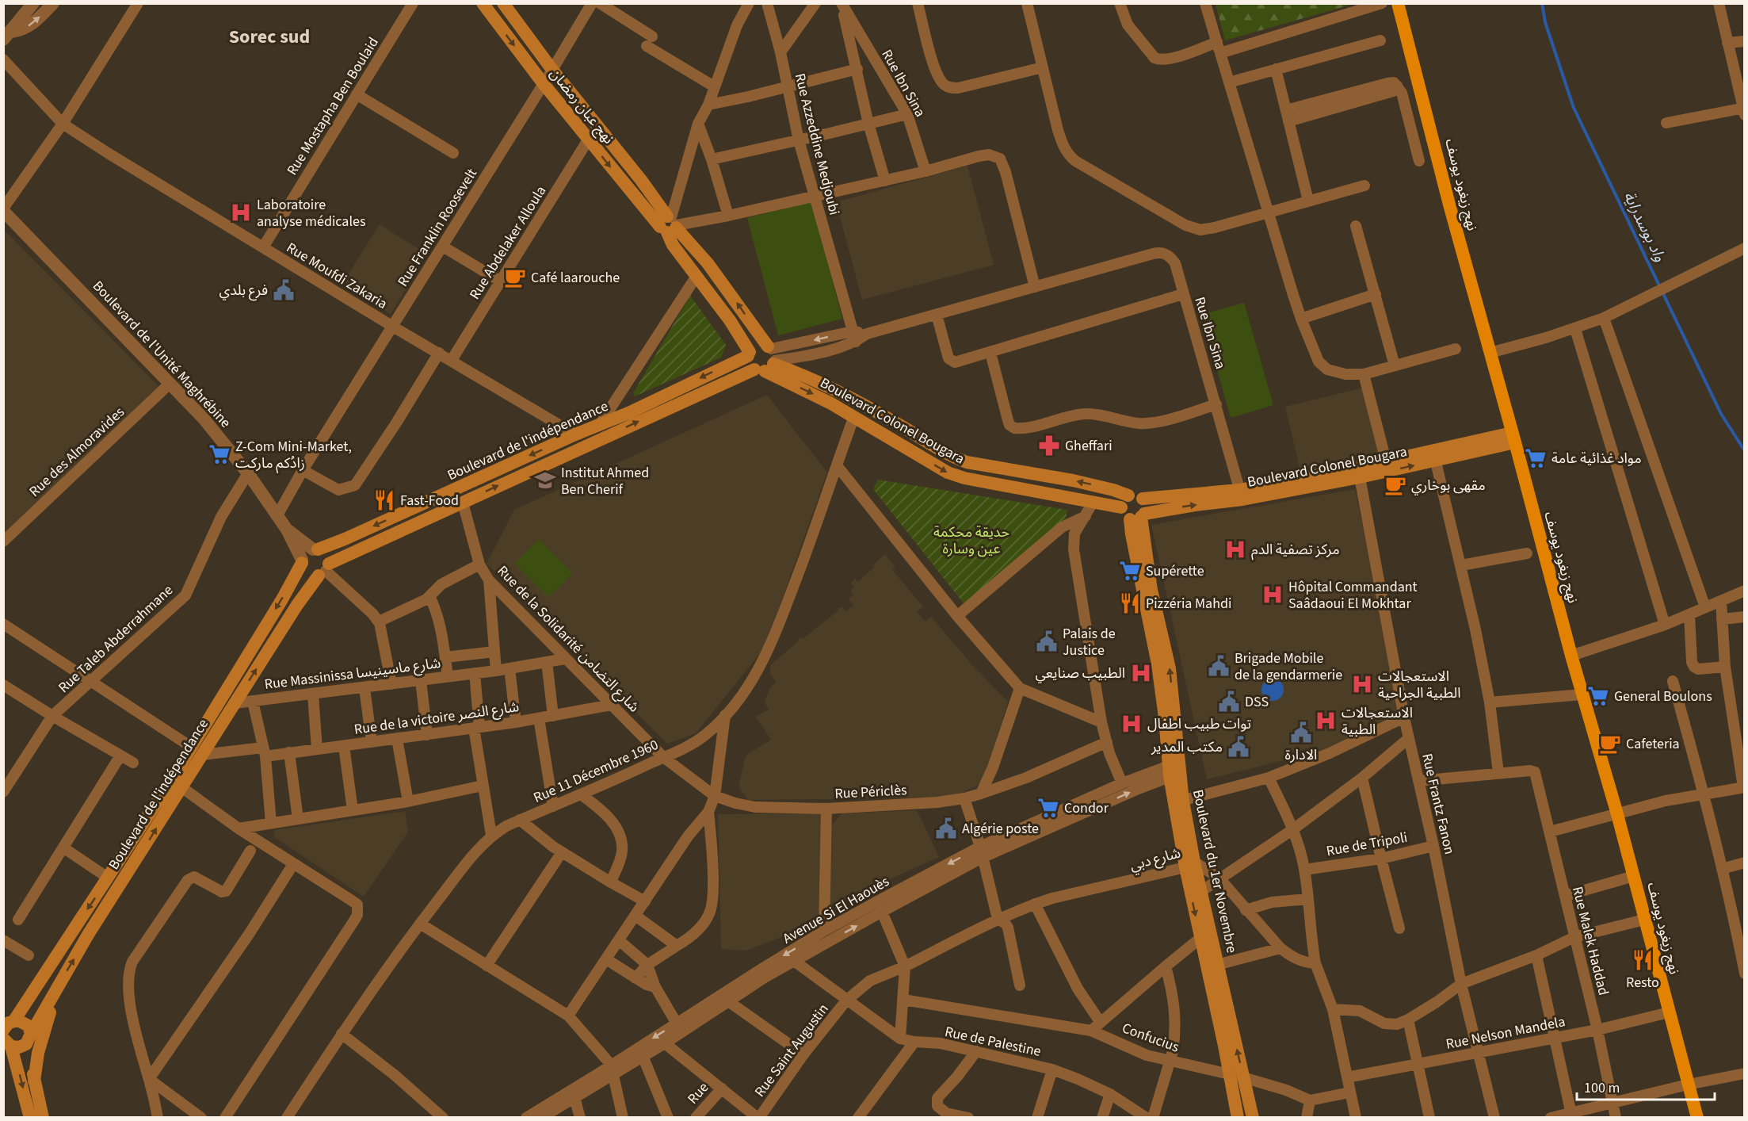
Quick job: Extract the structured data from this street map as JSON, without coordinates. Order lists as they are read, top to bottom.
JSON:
{
  "streets": {
    "main road": [
      "نهج عبان رمضان",
      "نهج زيغود يوسف",
      "Boulevard Colonel Bougara",
      "Boulevard de l'indépendance",
      "Boulevard du 1er Novembre"
    ],
    "street": [
      "Rue Ibn Sina",
      "Rue Mostapha Ben Boulaid",
      "Rue Azzeddine Medjoubi",
      "Rue Franklin Roosevelt",
      "Rue Abdelaker Alloula",
      "Rue Moufdi Zakaria",
      "Boulevard de l'Unité Maghrébine",
      "Rue des Almoravides",
      "Rue Taleb Abderrahmane",
      "Rue de la Solidarité شارع التضامن",
      "Rue Massinissa شارع ماسينيسا",
      "Rue de la victoire شارع النصر",
      "Rue 11 Décembre 1960",
      "Rue Périclès",
      "Rue Frantz Fanon",
      "Rue de Tripoli",
      "شارع دبي",
      "Avenue Si El Haouès",
      "Rue Malek Haddad",
      "Rue Nelson Mandela",
      "Confucius",
      "Rue de Palestine",
      "Rue Saint Augustin",
      "Rue"
    ]
  },
  "crossings": [
    ["Rue Ibn Sina", "Rue Azzeddine Medjoubi"],
    ["Rue Ibn Sina", "Boulevard Colonel Bougara"],
    ["Rue Mostapha Ben Boulaid", "Rue Moufdi Zakaria"],
    ["نهج عبان رمضان", "Rue Franklin Roosevelt"],
    ["نهج عبان رمضان", "Rue Abdelaker Alloula"],
    ["نهج عبان رمضان", "Boulevard Colonel Bougara"],
    ["نهج عبان رمضان", "Boulevard de l'indépendance"],
    ["نهج زيغود يوسف", "Boulevard Colonel Bougara"],
    ["نهج زيغود يوسف", "Rue Nelson Mandela"],
    ["Rue Franklin Roosevelt", "Rue Moufdi Zakaria"],
    ["Rue Franklin Roosevelt", "Boulevard de l'Unité Maghrébine"],
    ["Rue Abdelaker Alloula", "Rue Moufdi Zakaria"],
    ["Rue Moufdi Zakaria", "Boulevard de l'indépendance"],
    ["Boulevard de l'Unité Maghrébine", "Boulevard de l'indépendance"],
    ["Boulevard de l'Unité Maghrébine", "Rue des Almoravides"],
    ["Boulevard de l'Unité Maghrébine", "Rue Taleb Abderrahmane"],
    ["Boulevard Colonel Bougara", "Boulevard de l'indépendance"],
    ["Boulevard Colonel Bougara", "Rue 11 Décembre 1960"],
    ["Boulevard Colonel Bougara", "Rue Frantz Fanon"],
    ["Boulevard Colonel Bougara", "Boulevard du 1er Novembre"],
    ["Boulevard de l'indépendance", "Rue de la Solidarité شارع التضامن"],
    ["Boulevard de l'indépendance", "Rue Massinissa شارع ماسينيسا"],
    ["Boulevard de l'indépendance", "Rue de la victoire شارع النصر"],
    ["Rue de la Solidarité شارع التضامن", "Rue Massinissa شارع ماسينيسا"],
    ["Rue de la Solidarité شارع التضامن", "Rue de la victoire شارع النصر"],
    ["Rue de la Solidarité شارع التضامن", "Rue 11 Décembre 1960"],
    ["Rue de la Solidarité شارع التضامن", "Rue Périclès"],
    ["Rue 11 Décembre 1960", "Rue Périclès"],
    ["Rue Frantz Fanon", "Rue de Tripoli"],
    ["Rue Frantz Fanon", "Rue Nelson Mandela"],
    ["شارع دبي", "Boulevard du 1er Novembre"],
    ["شارع دبي", "Rue Saint Augustin"],
    ["Boulevard du 1er Novembre", "Avenue Si El Haouès"],
    ["Boulevard du 1er Novembre", "Confucius"],
    ["Rue Malek Haddad", "Rue Nelson Mandela"]
  ],
  "districts": ["Sorec sud"],
  "water": ["واد بوسدراية"],
  "parks": ["حديقة محكمة عين وسارة"],
  "places": {
    "hospital": [
      "Laboratoire analyse médicales",
      "مركز تصفية الدم",
      "Hôpital Commandant Saâdaoui El Mokhtar",
      "الطبيب صنايعي",
      "الاستعجالات الطبية الجراحية",
      "الاستعجالات الطبية",
      "توات طبيب اطفال"
    ],
    "cafe": ["Café laarouche", "مقهى بوخاري", "Cafeteria"],
    "public building": [
      "فرع بلدي",
      "Palais de Justice",
      "Brigade Mobile de la gendarmerie",
      "DSS",
      "الادارة",
      "مكتب المدير",
      "Algérie poste"
    ],
    "pharmacy": ["Gheffari"],
    "supermarket": [
      "Z-Com Mini-Market, زادُكم ماركت",
      "مواد غذائية عامة",
      "Supérette",
      "General Boulons",
      "Condor"
    ],
    "school or university": ["Institut Ahmed Ben Cherif"],
    "restaurant": ["Fast-Food", "Pizzéria Mahdi", "Resto"]
  },
  "scale_bar": "100 m"
}
